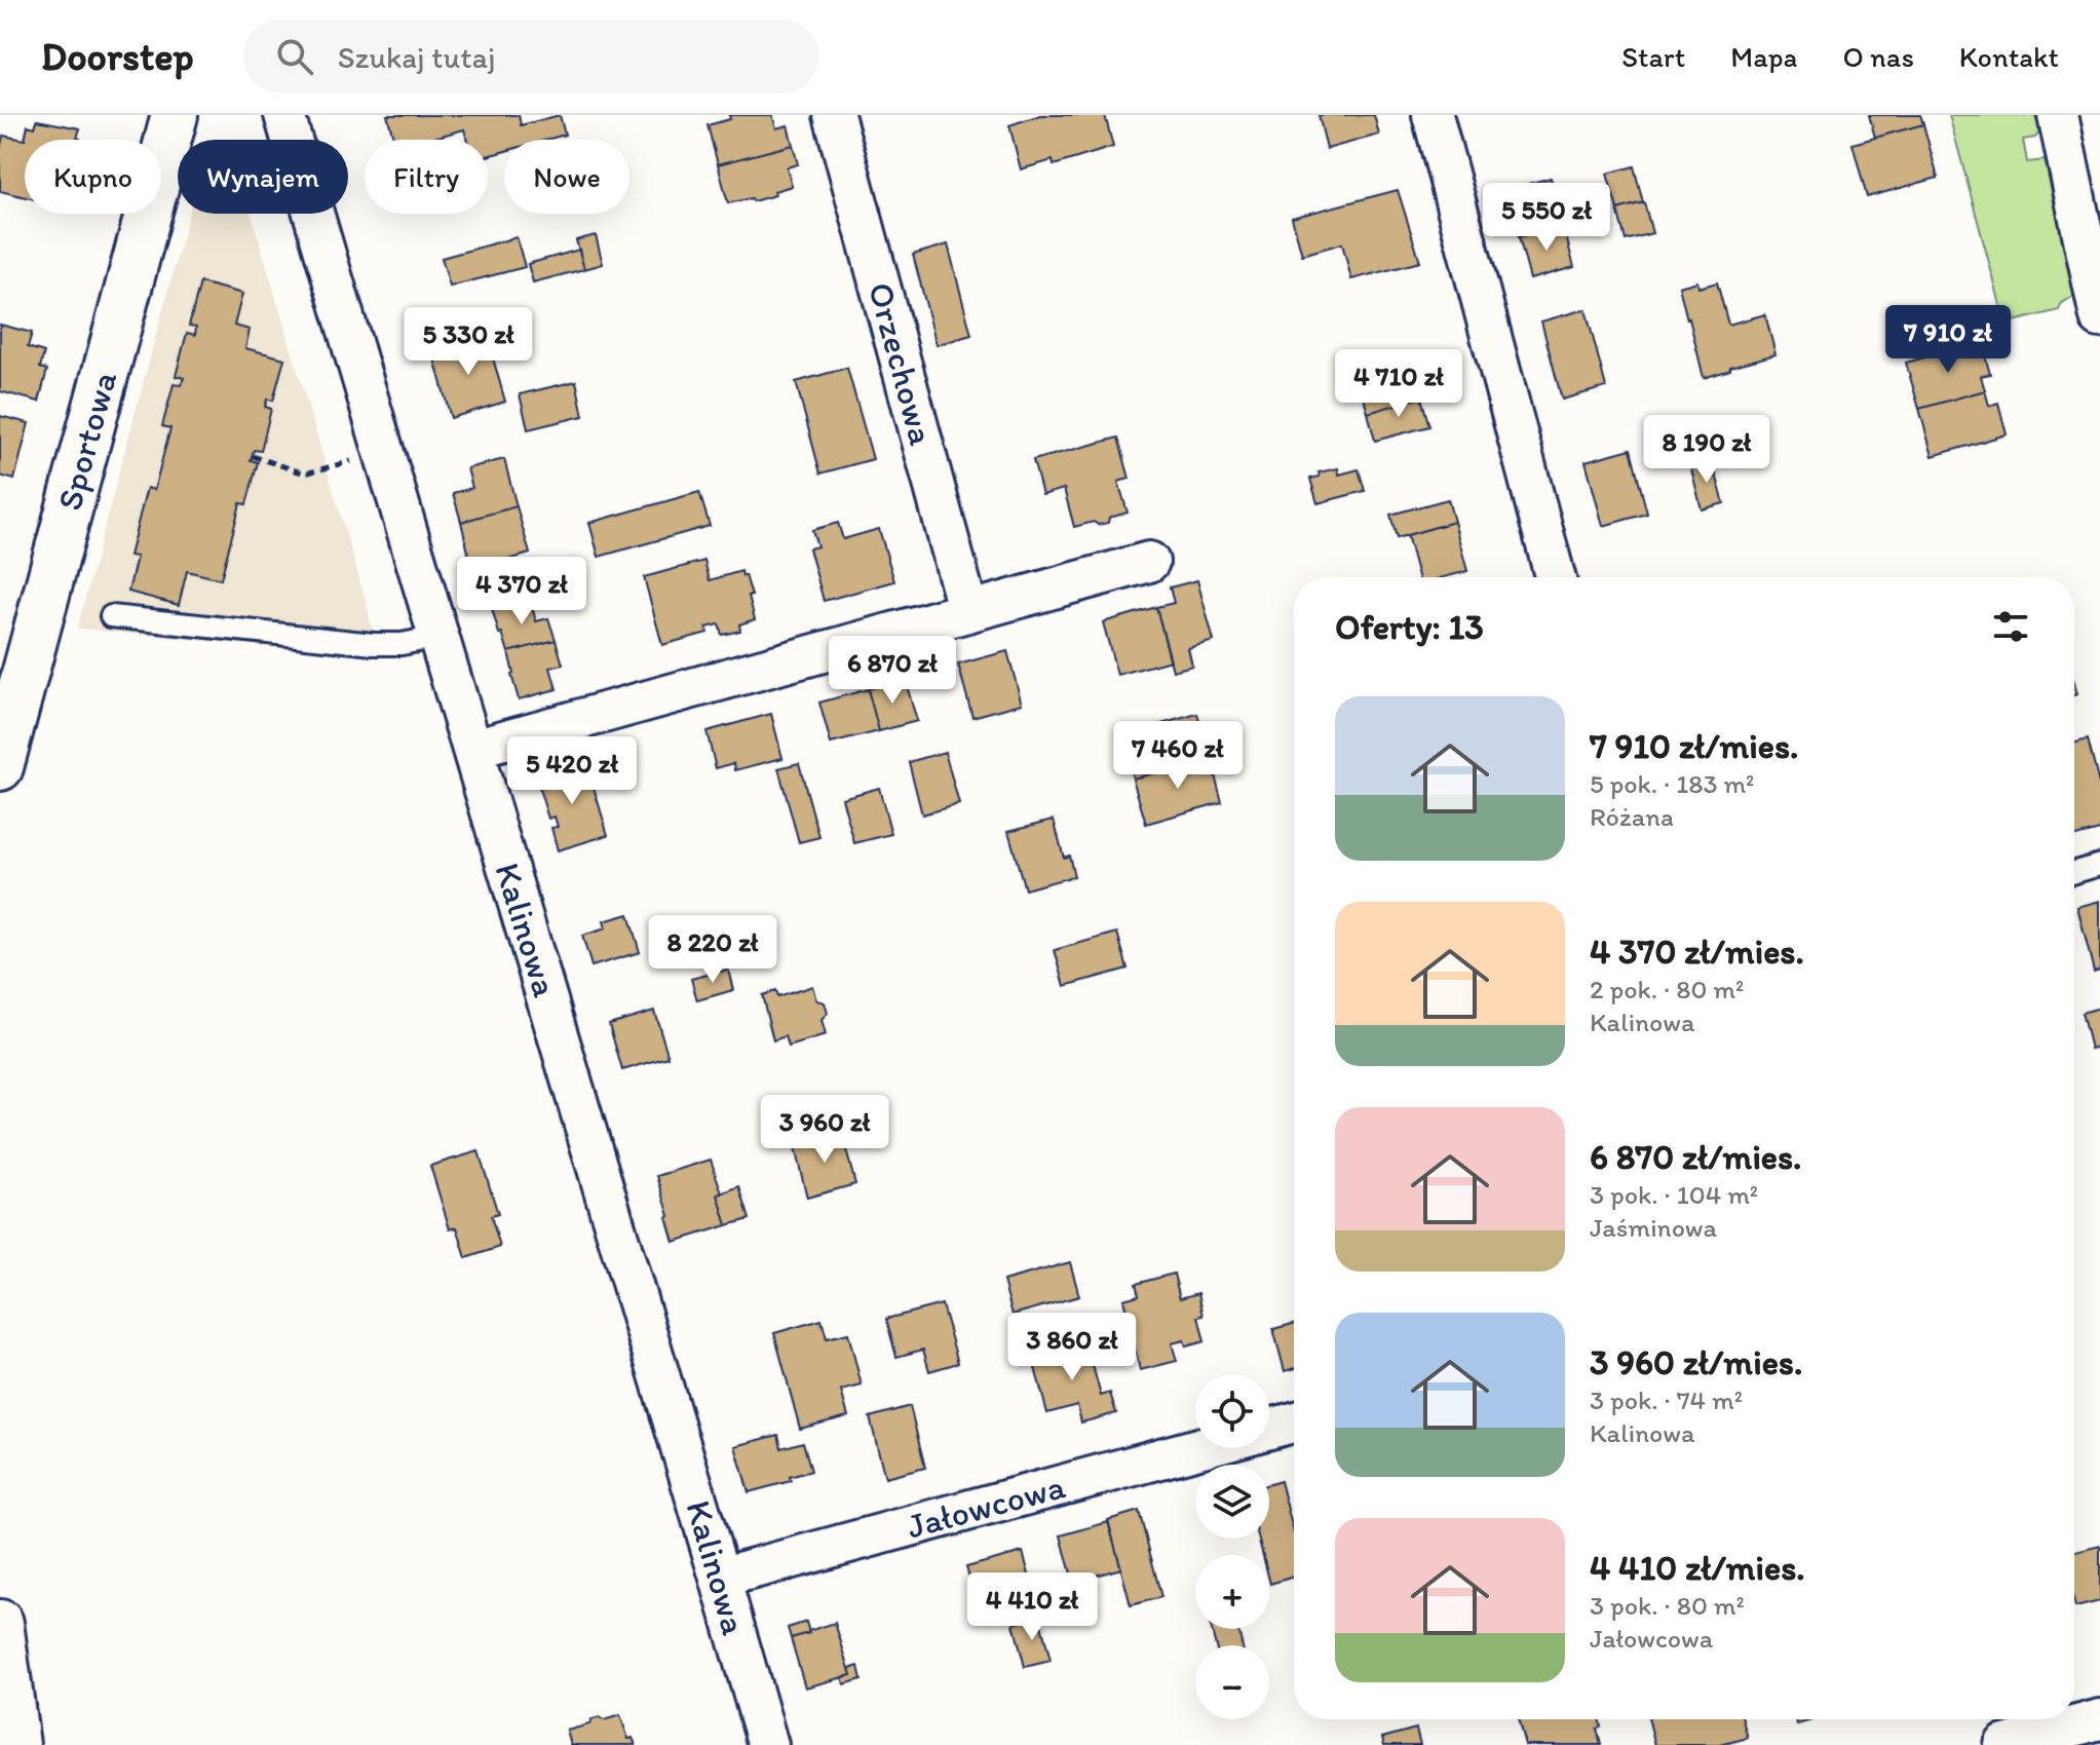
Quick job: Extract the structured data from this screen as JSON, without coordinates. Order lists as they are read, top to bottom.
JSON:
{
  "streets": {
    "street": [
      "Orzechowa",
      "Sportowa",
      "Kalinowa",
      "Jałowcowa"
    ]
  },
  "crossings": [
    ["Kalinowa", "Jałowcowa"]
  ],
  "page": {
    "header": "Doorstep",
    "search": "Szukaj tutaj",
    "nav": [
      "Start",
      "Mapa",
      "O nas",
      "Kontakt"
    ],
    "chip": [
      "Kupno",
      "Wynajem",
      "Filtry",
      "Nowe"
    ],
    "price": [
      "5 550 zł",
      "7 910 zł",
      "5 330 zł",
      "4 710 zł",
      "8 190 zł",
      "4 370 zł",
      "6 870 zł",
      "7 460 zł",
      "5 420 zł",
      "8 220 zł",
      "3 960 zł",
      "3 860 zł",
      "4 410 zł"
    ],
    "heading": "Oferty: 13",
    "list": [
      {
        "name": "7 910 zł/mies.",
        "note": "5 pok. · 183 m² · Różana"
      },
      {
        "name": "4 370 zł/mies.",
        "note": "2 pok. · 80 m² · Kalinowa"
      },
      {
        "name": "6 870 zł/mies.",
        "note": "3 pok. · 104 m² · Jaśminowa"
      },
      {
        "name": "3 960 zł/mies.",
        "note": "3 pok. · 74 m² · Kalinowa"
      },
      {
        "name": "4 410 zł/mies.",
        "note": "3 pok. · 80 m² · Jałowcowa"
      }
    ],
    "map_buttons": ["+", "−"]
  }
}
